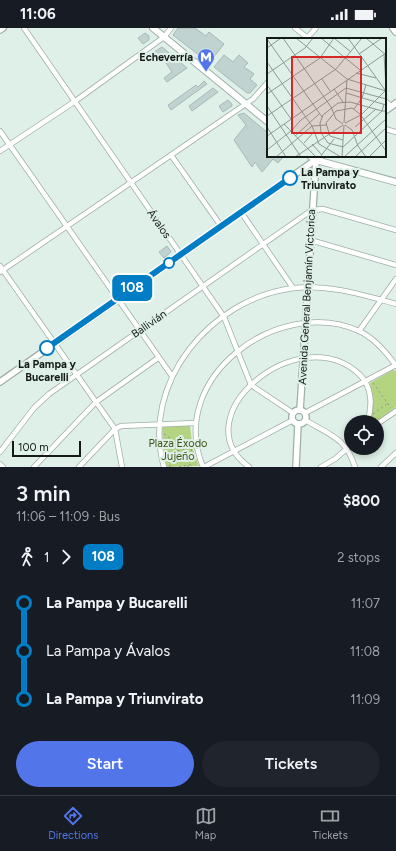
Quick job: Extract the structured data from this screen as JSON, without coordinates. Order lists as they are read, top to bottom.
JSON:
{
  "streets": {
    "street": ["Ávalos", "Avenida General Benjamín Victorica", "Ballivián"]
  },
  "crossings": [
    ["Ávalos", "Ballivián"],
    ["Avenida General Benjamín Victorica", "Ballivián"]
  ],
  "parks": ["Plaza Éxodo Jujeño"],
  "places": {
    "metro station": ["Echeverría"],
    "other": ["La Pampa y Triunvirato", "La Pampa y Bucarelli"]
  },
  "lines": ["bus line 108"],
  "scale_bar": "100 m",
  "page": {
    "status": "11:06",
    "on_map": "108",
    "scale": "100 m",
    "heading": ["3 min", "11:06 – 11:09 · Bus", "$800"],
    "legs": ["1", "108", "2 stops"],
    "list": [
      {
        "name": "La Pampa y Bucarelli",
        "value": "11:07"
      },
      {
        "name": "La Pampa y Ávalos",
        "value": "11:08"
      },
      {
        "name": "La Pampa y Triunvirato",
        "value": "11:09"
      }
    ],
    "buttons": ["Start", "Tickets"],
    "tabs": ["Directions", "Map", "Tickets"]
  }
}
